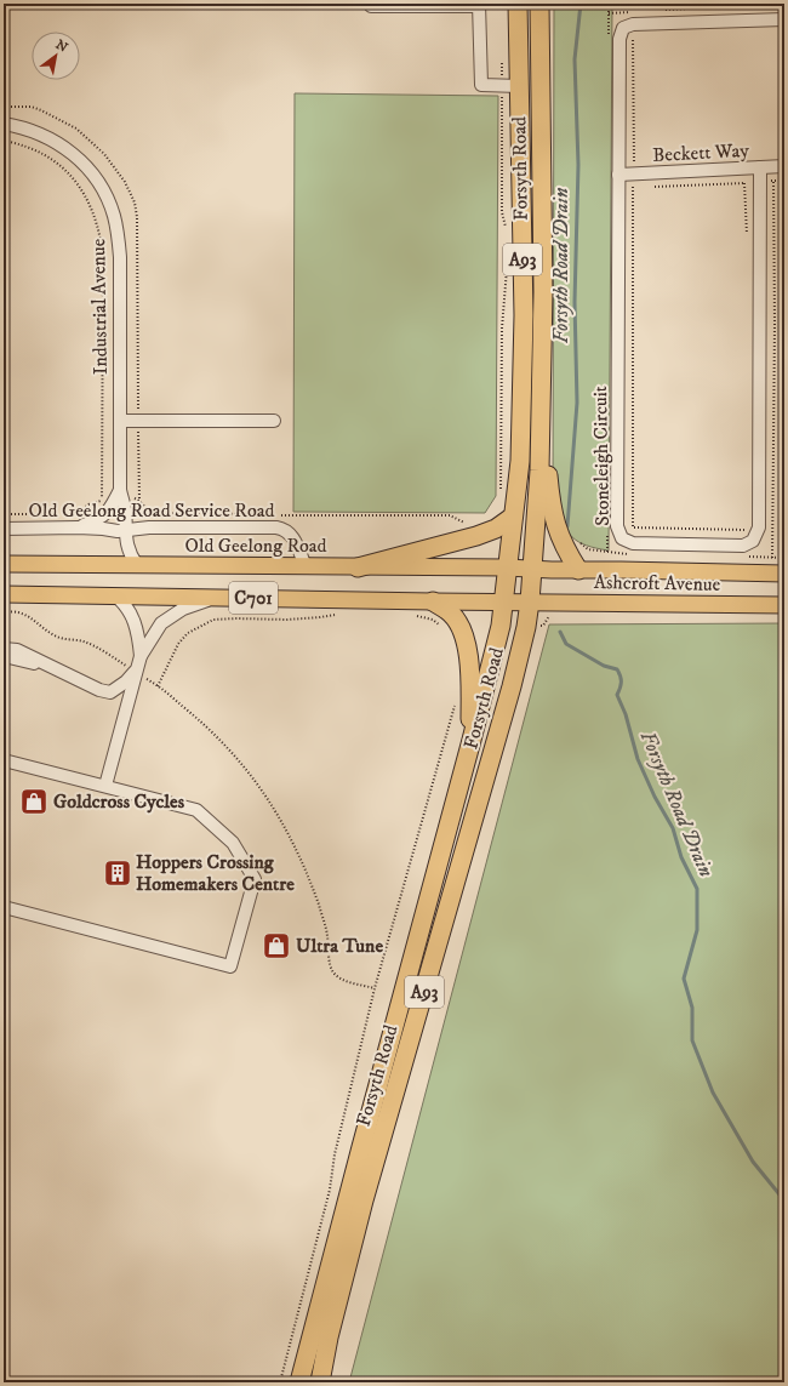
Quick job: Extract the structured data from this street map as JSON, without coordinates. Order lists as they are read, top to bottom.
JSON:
{
  "streets": {
    "highway": ["Forsyth Road", "A93"],
    "main road": ["Old Geelong Road", "Ashcroft Avenue", "C701"],
    "street": [
      "Beckett Way",
      "Industrial Avenue",
      "Stoneleigh Circuit",
      "Old Geelong Road Service Road"
    ]
  },
  "crossings": [
    ["Beckett Way", "Stoneleigh Circuit"],
    ["Forsyth Road", "Old Geelong Road"],
    ["Forsyth Road", "Ashcroft Avenue"],
    ["Forsyth Road", "C701"],
    ["Industrial Avenue", "Old Geelong Road Service Road"],
    ["Industrial Avenue", "Old Geelong Road"],
    ["Old Geelong Road Service Road", "Old Geelong Road"],
    ["Old Geelong Road", "C701"],
    ["Ashcroft Avenue", "C701"]
  ],
  "water": ["Forsyth Road Drain"],
  "places": {
    "shop": ["Goldcross Cycles", "Ultra Tune"],
    "building": ["Hoppers Crossing Homemakers Centre"]
  },
  "north": "top right"
}
